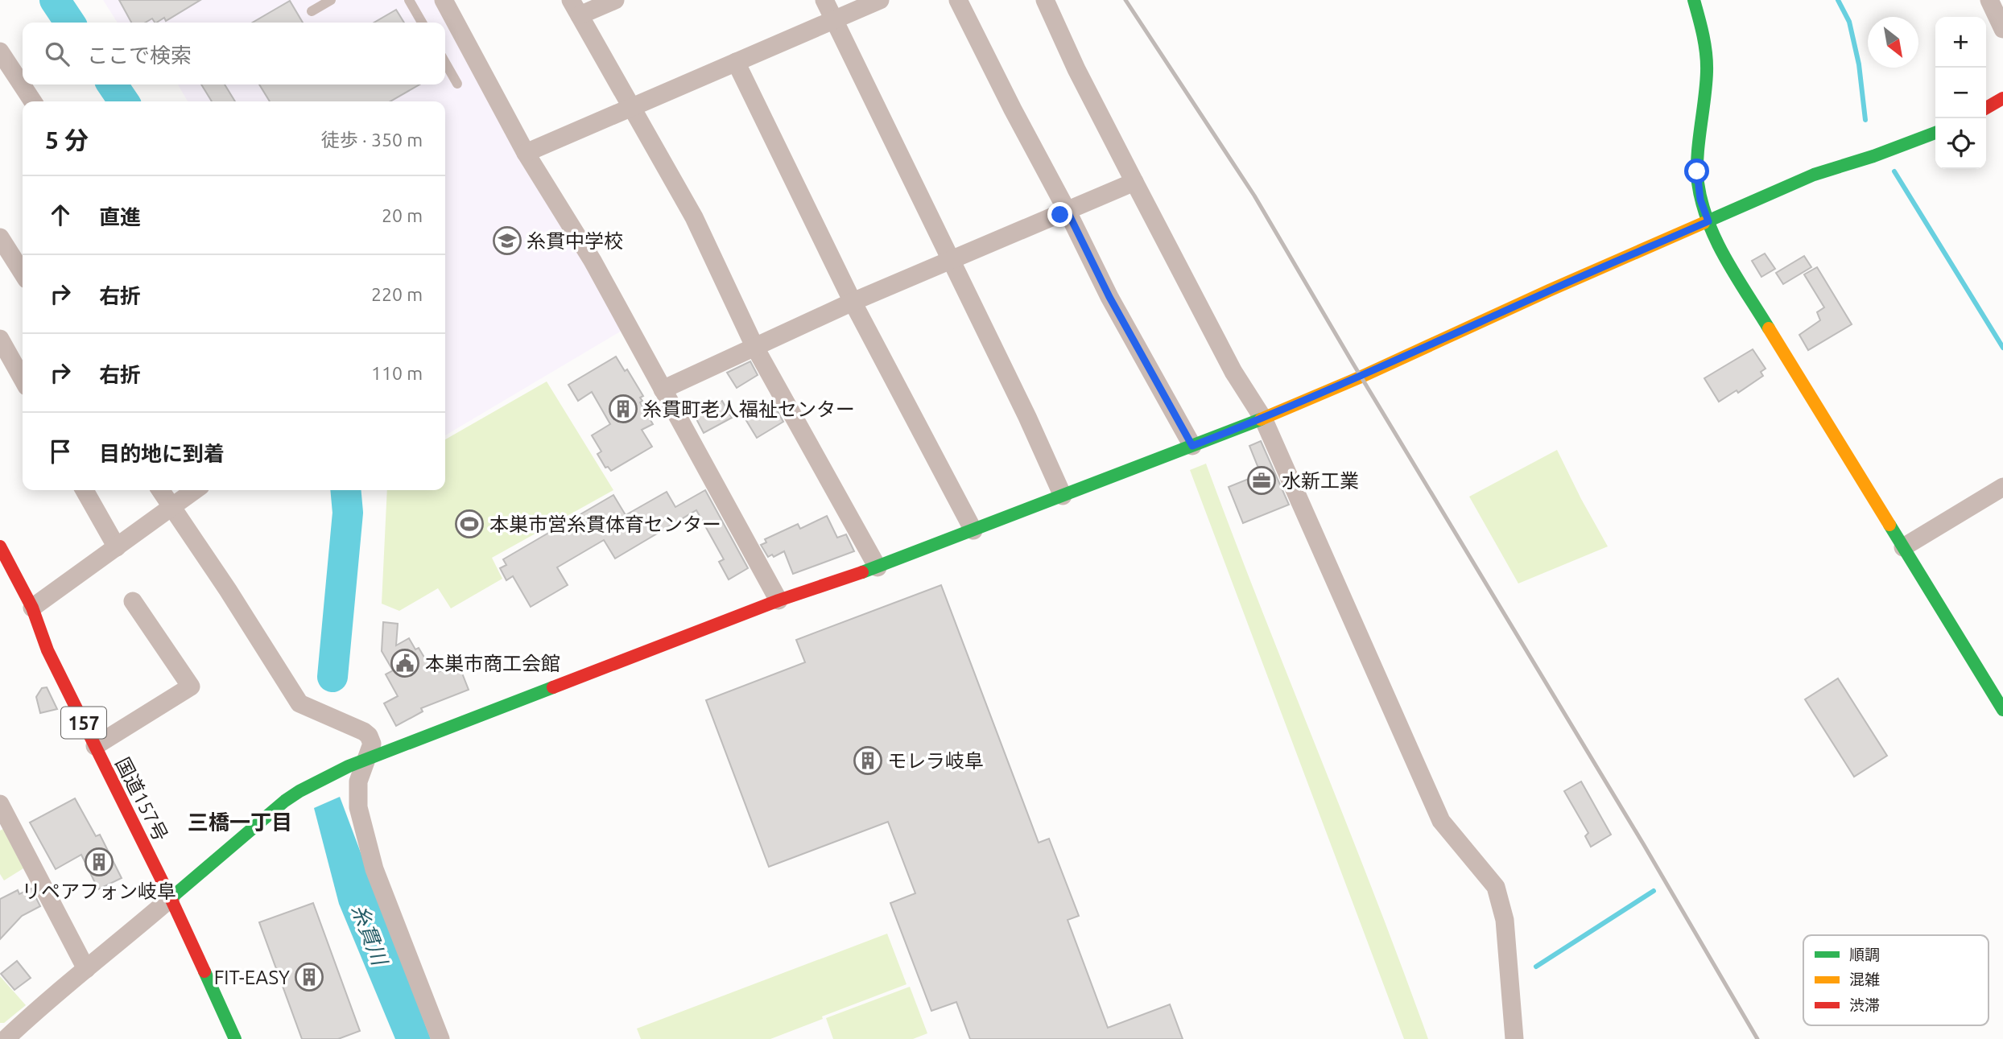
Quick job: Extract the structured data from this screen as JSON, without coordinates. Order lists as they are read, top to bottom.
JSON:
{
  "streets": {
    "main road": ["157", "国道157号"]
  },
  "districts": ["三橋一丁目"],
  "water": ["糸貫川"],
  "places": {
    "school or university": ["糸貫中学校"],
    "building": [
      "糸貫町老人福祉センター",
      "モレラ岐阜",
      "リペアフォン岐阜",
      "FIT-EASY"
    ],
    "office": ["水新工業"],
    "sports": ["本巣市営糸貫体育センター"],
    "public building": ["本巣市商工会館"]
  },
  "legend": ["順調", "混雑", "渋滞"],
  "north": "bottom right",
  "page": {
    "map_buttons": ["+", "−"],
    "search": "ここで検索",
    "heading": ["5 分", "徒歩 · 350 m"],
    "list": [
      ["直進", "20 m"],
      ["右折", "220 m"],
      ["右折", "110 m"],
      "目的地に到着"
    ]
  }
}
